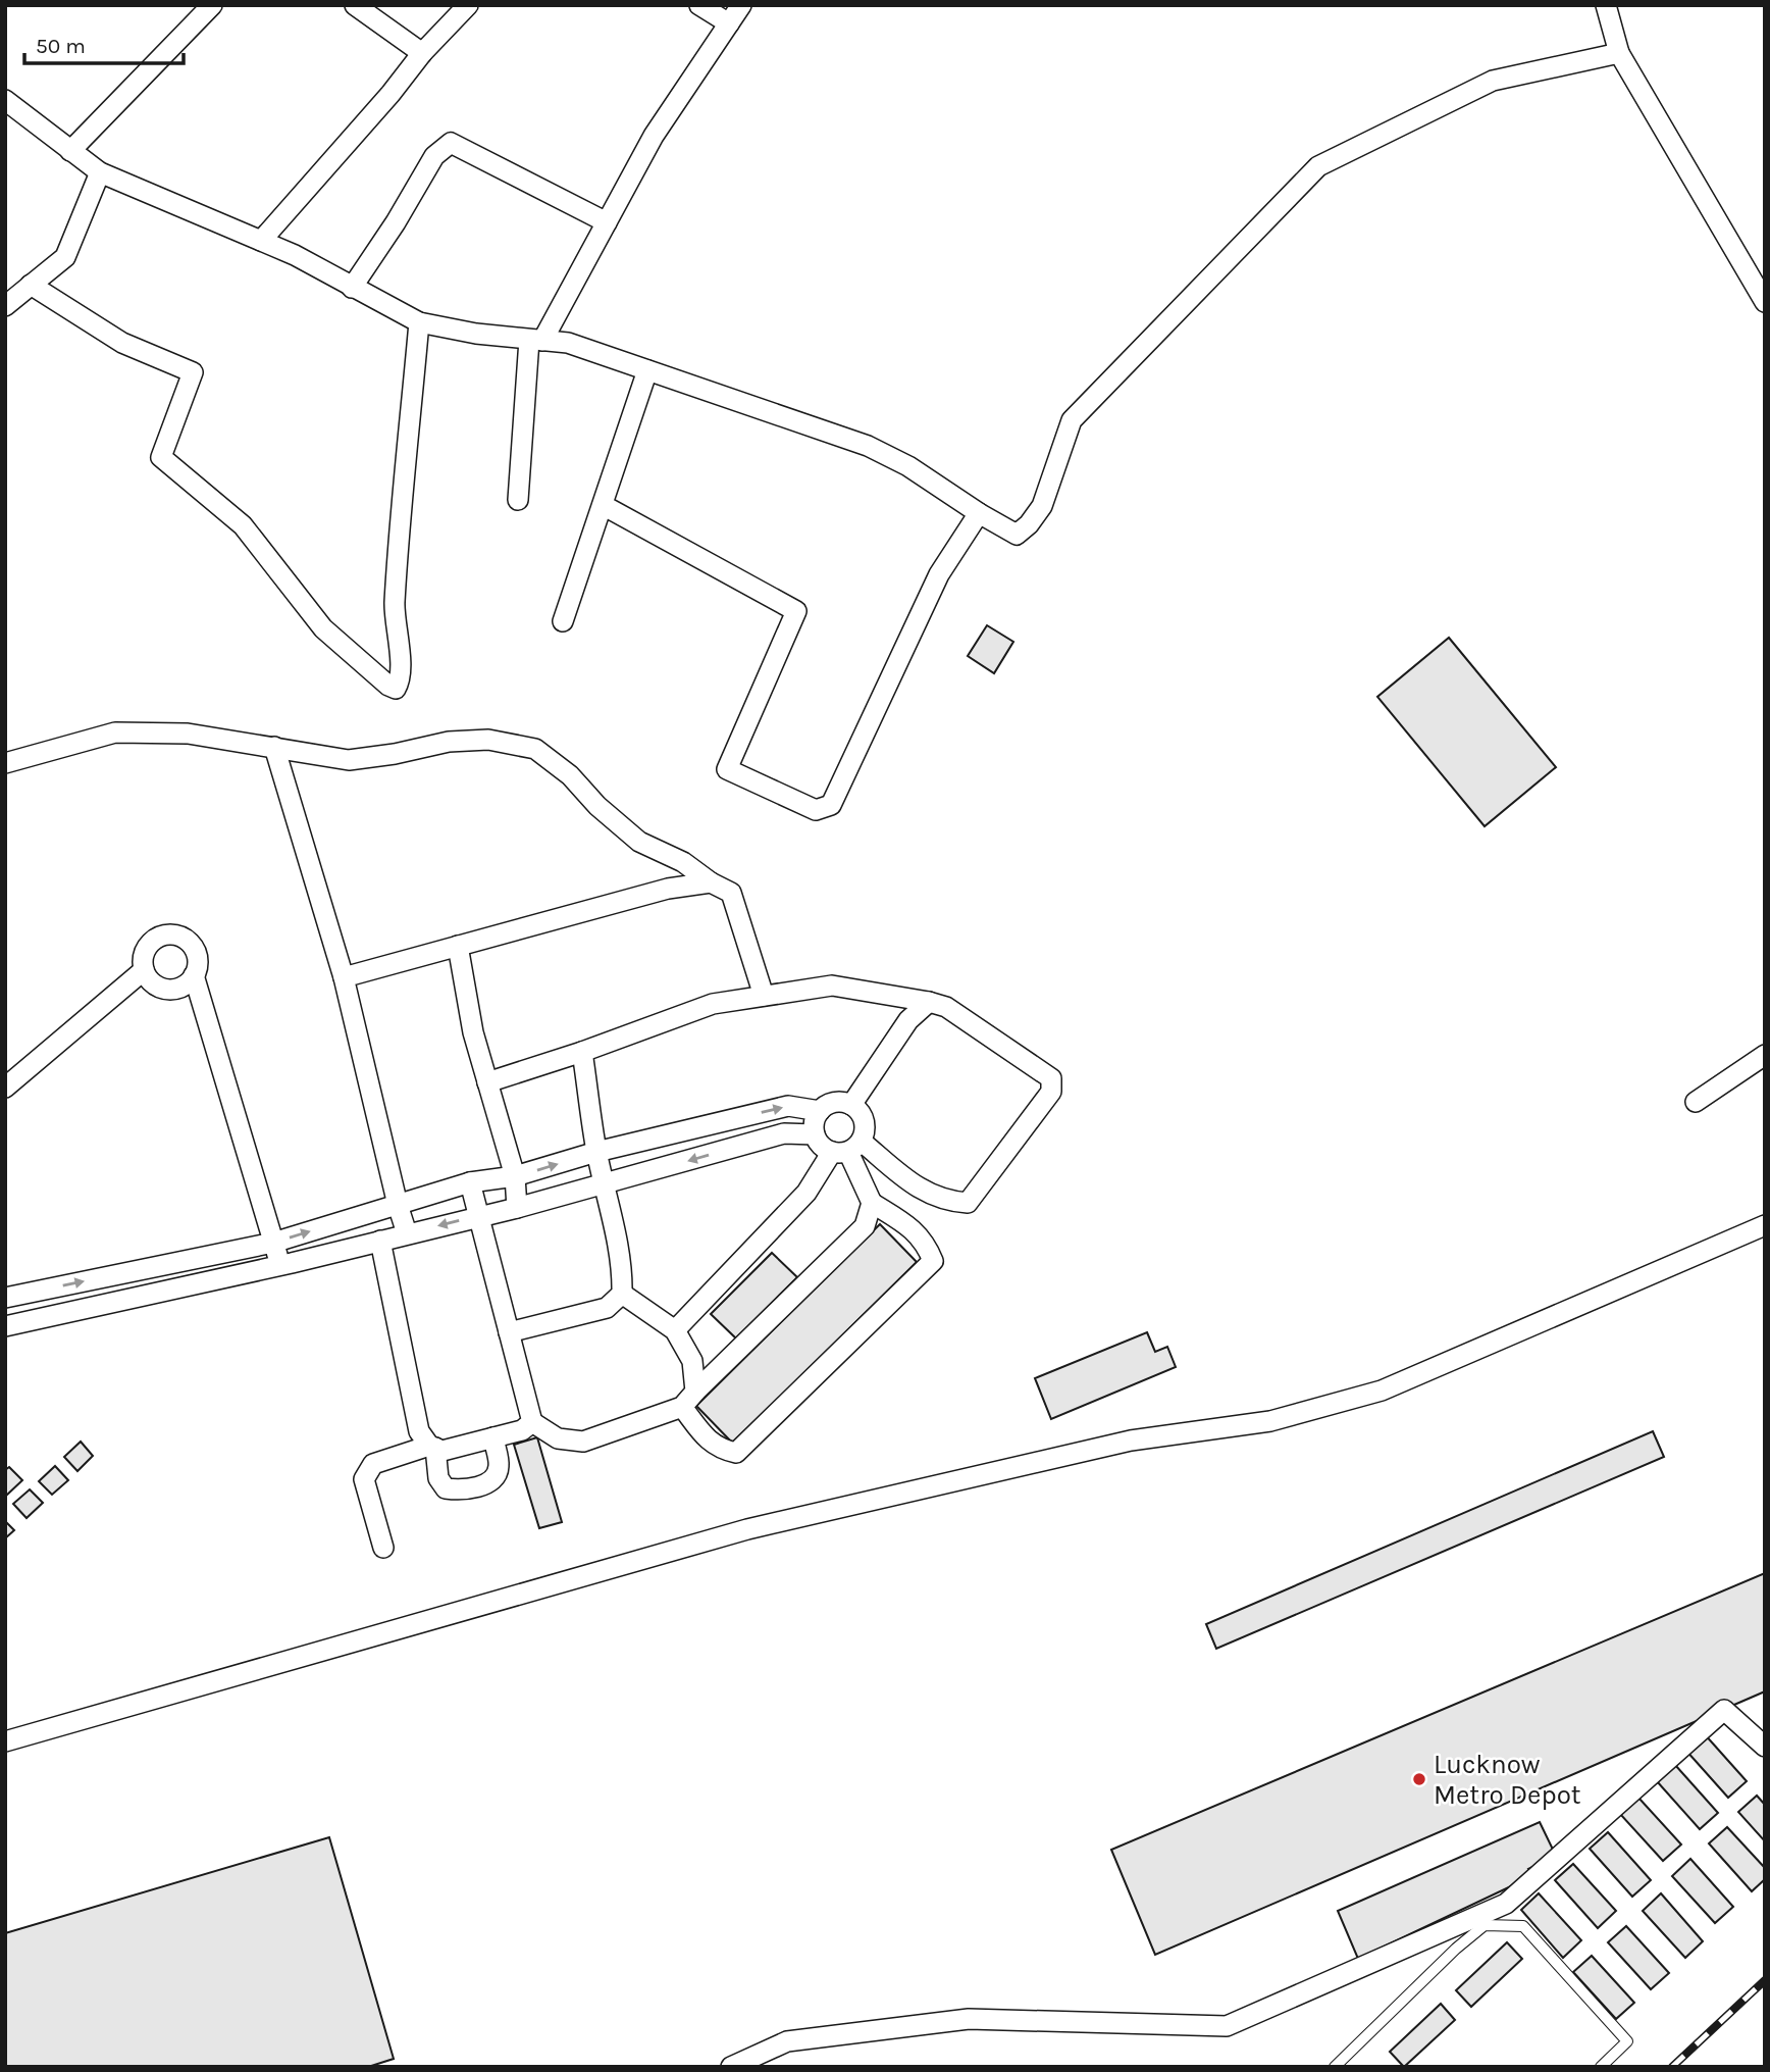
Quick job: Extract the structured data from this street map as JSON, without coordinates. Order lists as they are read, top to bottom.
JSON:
{
  "places": ["Lucknow Metro Depot"],
  "scale_bar": "50 m"
}
